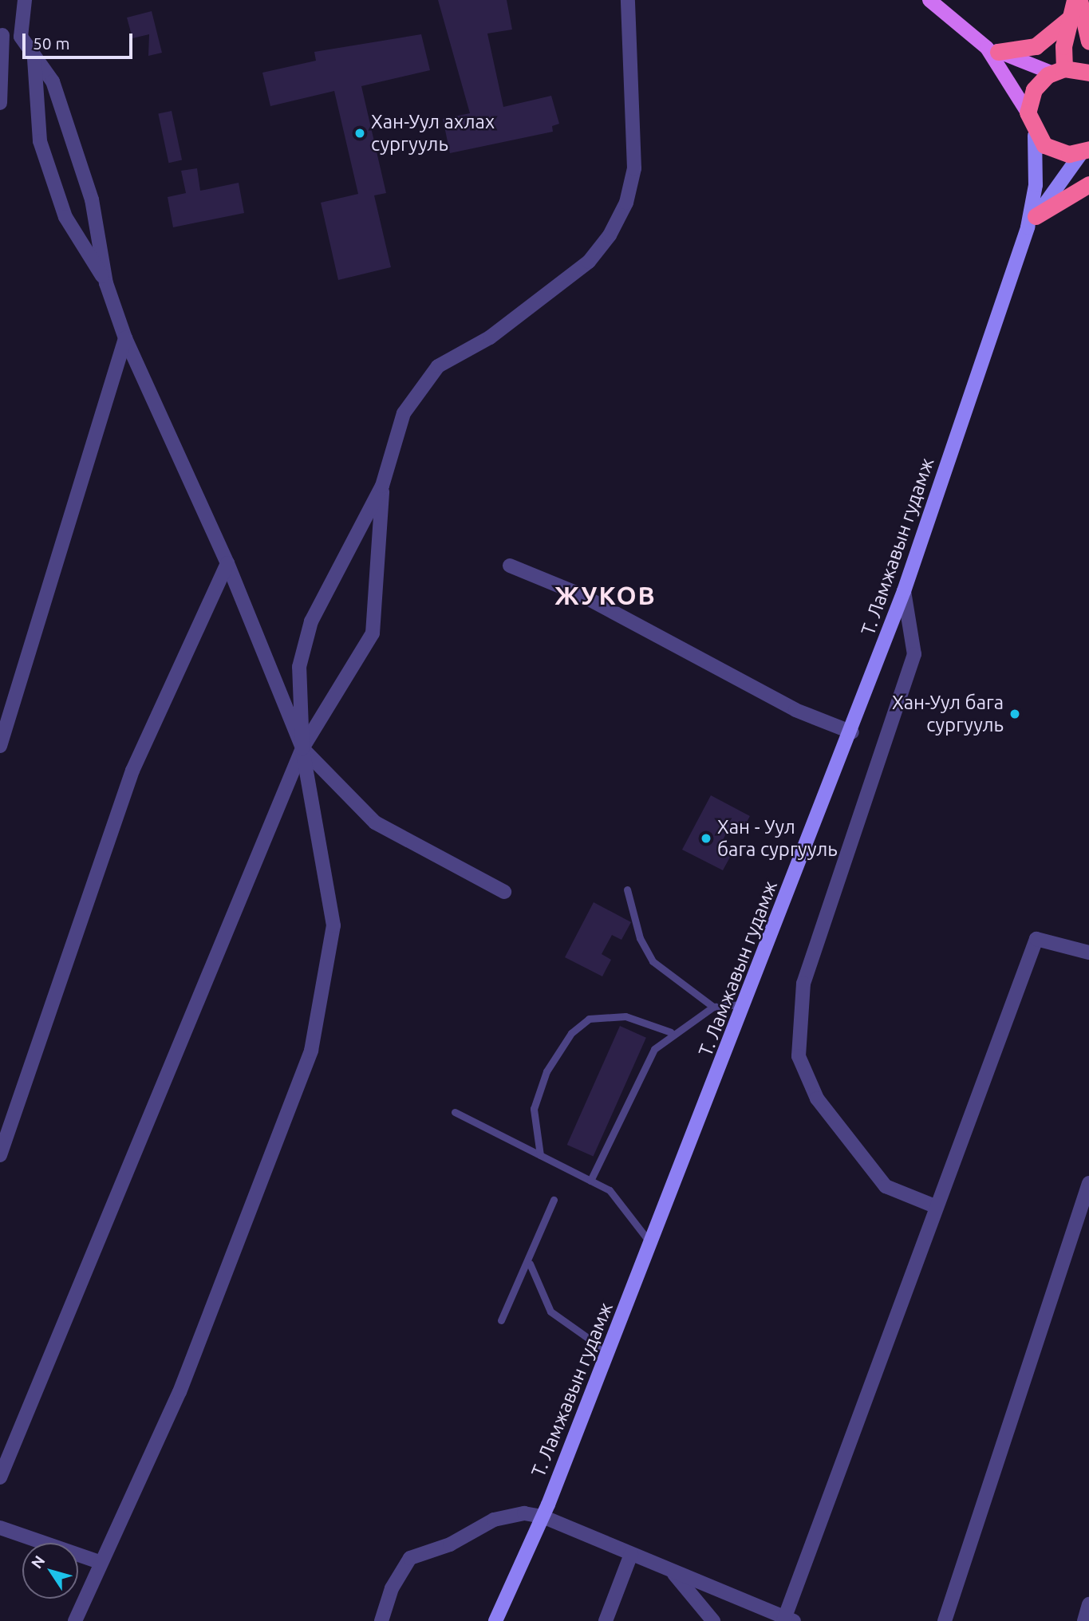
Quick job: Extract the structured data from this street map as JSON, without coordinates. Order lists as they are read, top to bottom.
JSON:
{
  "streets": {
    "street": ["Т. Ламжавын гудамж"]
  },
  "districts": ["ЖУКОВ"],
  "places": ["Хан-Уул ахлах сургууль", "Хан-Уул бага сургууль", "Хан - Уул бага сургууль"],
  "scale_bar": "50 m",
  "north": "top left"
}
